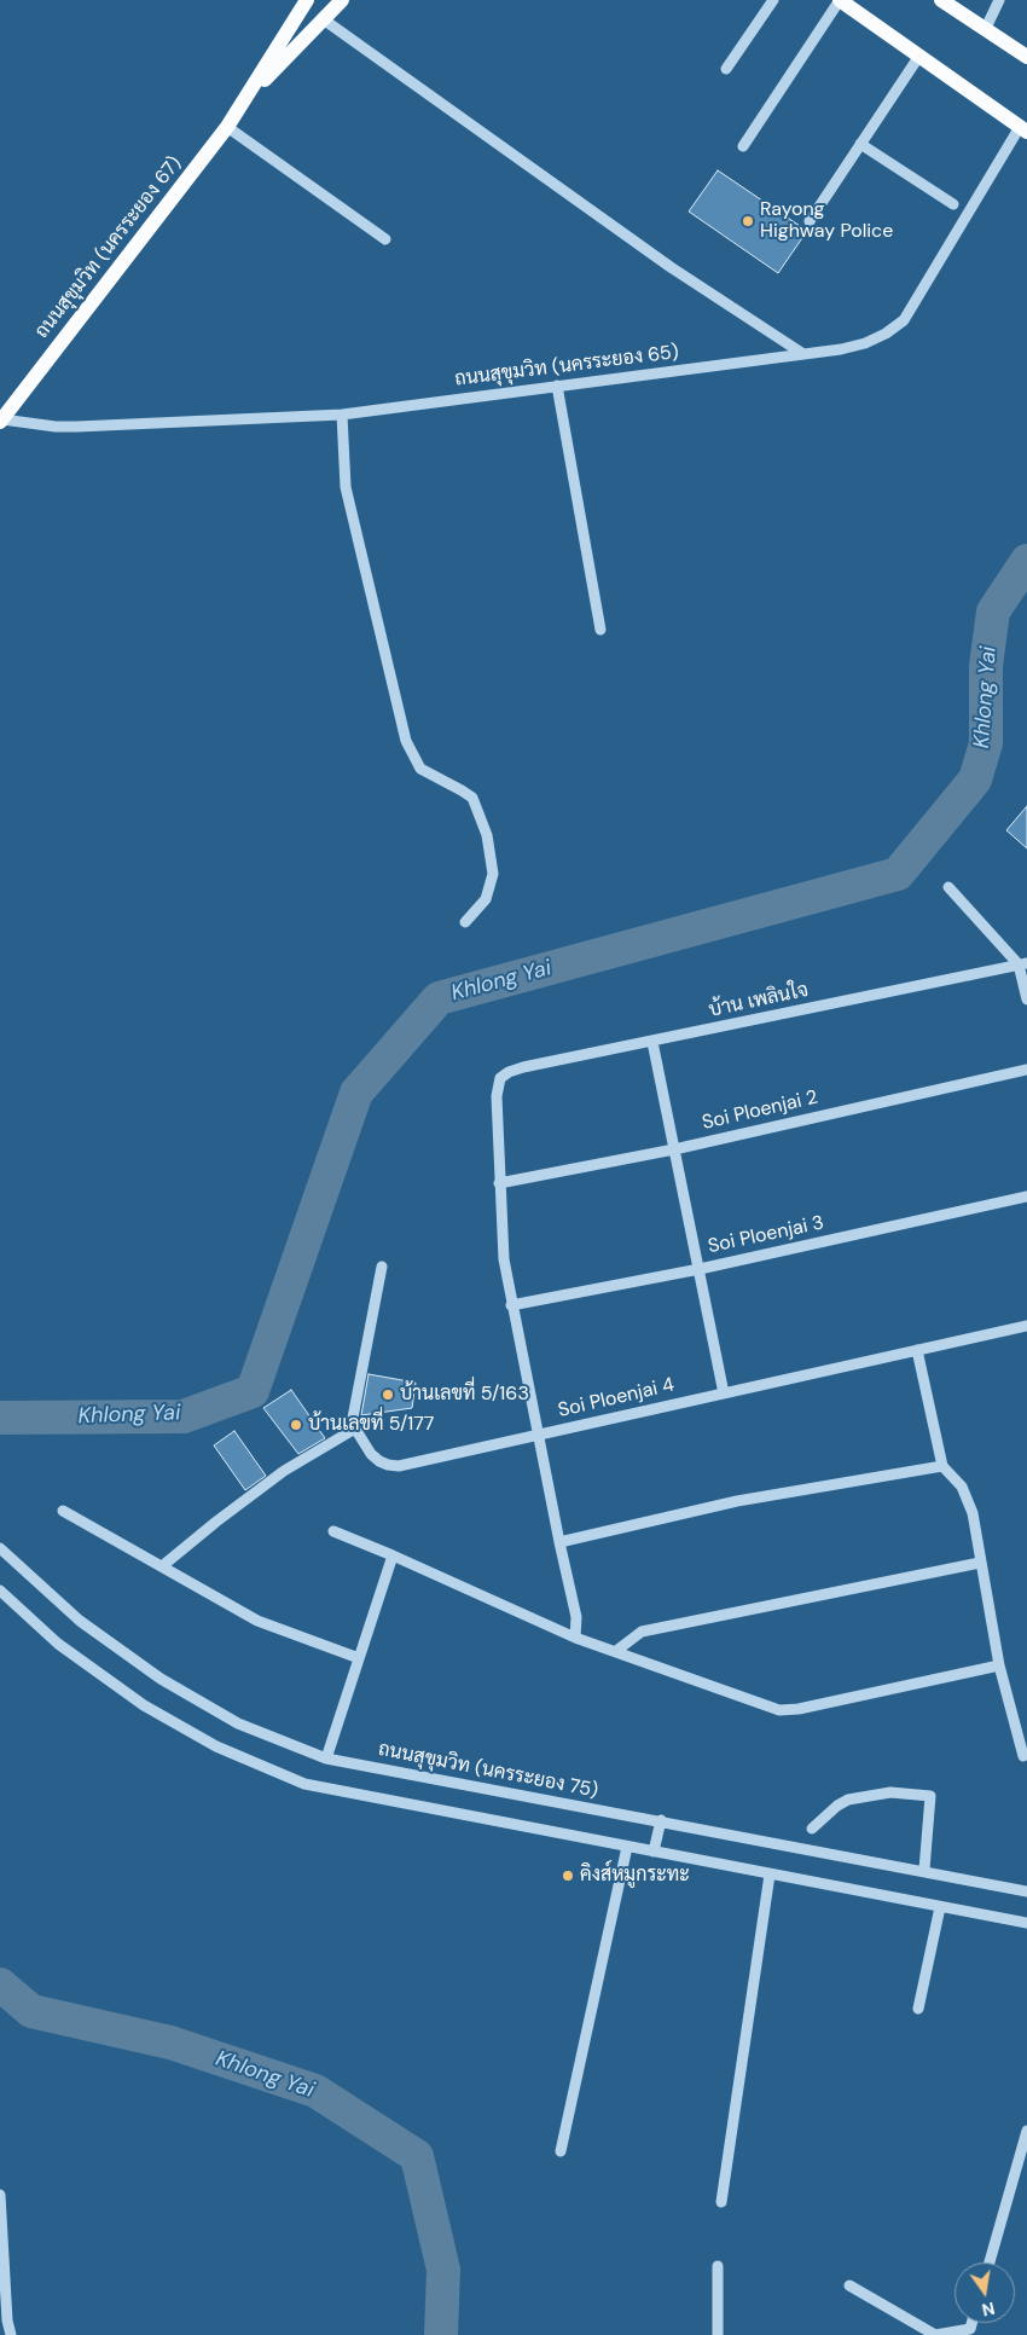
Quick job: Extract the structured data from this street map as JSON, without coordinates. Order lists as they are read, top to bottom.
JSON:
{
  "streets": {
    "main road": ["ถนนสุขุมวิท (นครระยอง 67)"],
    "street": [
      "ถนนสุขุมวิท (นครระยอง 65)",
      "บ้าน เพลินใจ",
      "Soi Ploenjai 2",
      "Soi Ploenjai 3",
      "Soi Ploenjai 4",
      "ถนนสุขุมวิท (นครระยอง 75)"
    ]
  },
  "crossings": [
    ["ถนนสุขุมวิท (นครระยอง 67)", "ถนนสุขุมวิท (นครระยอง 65)"],
    ["บ้าน เพลินใจ", "Soi Ploenjai 2"]
  ],
  "water": ["Khlong Yai"],
  "places": [
    "Rayong Highway Police",
    "บ้านเลขที่ 5/163",
    "บ้านเลขที่ 5/177",
    "คิงส์หมูกระทะ"
  ],
  "north": "bottom"
}
